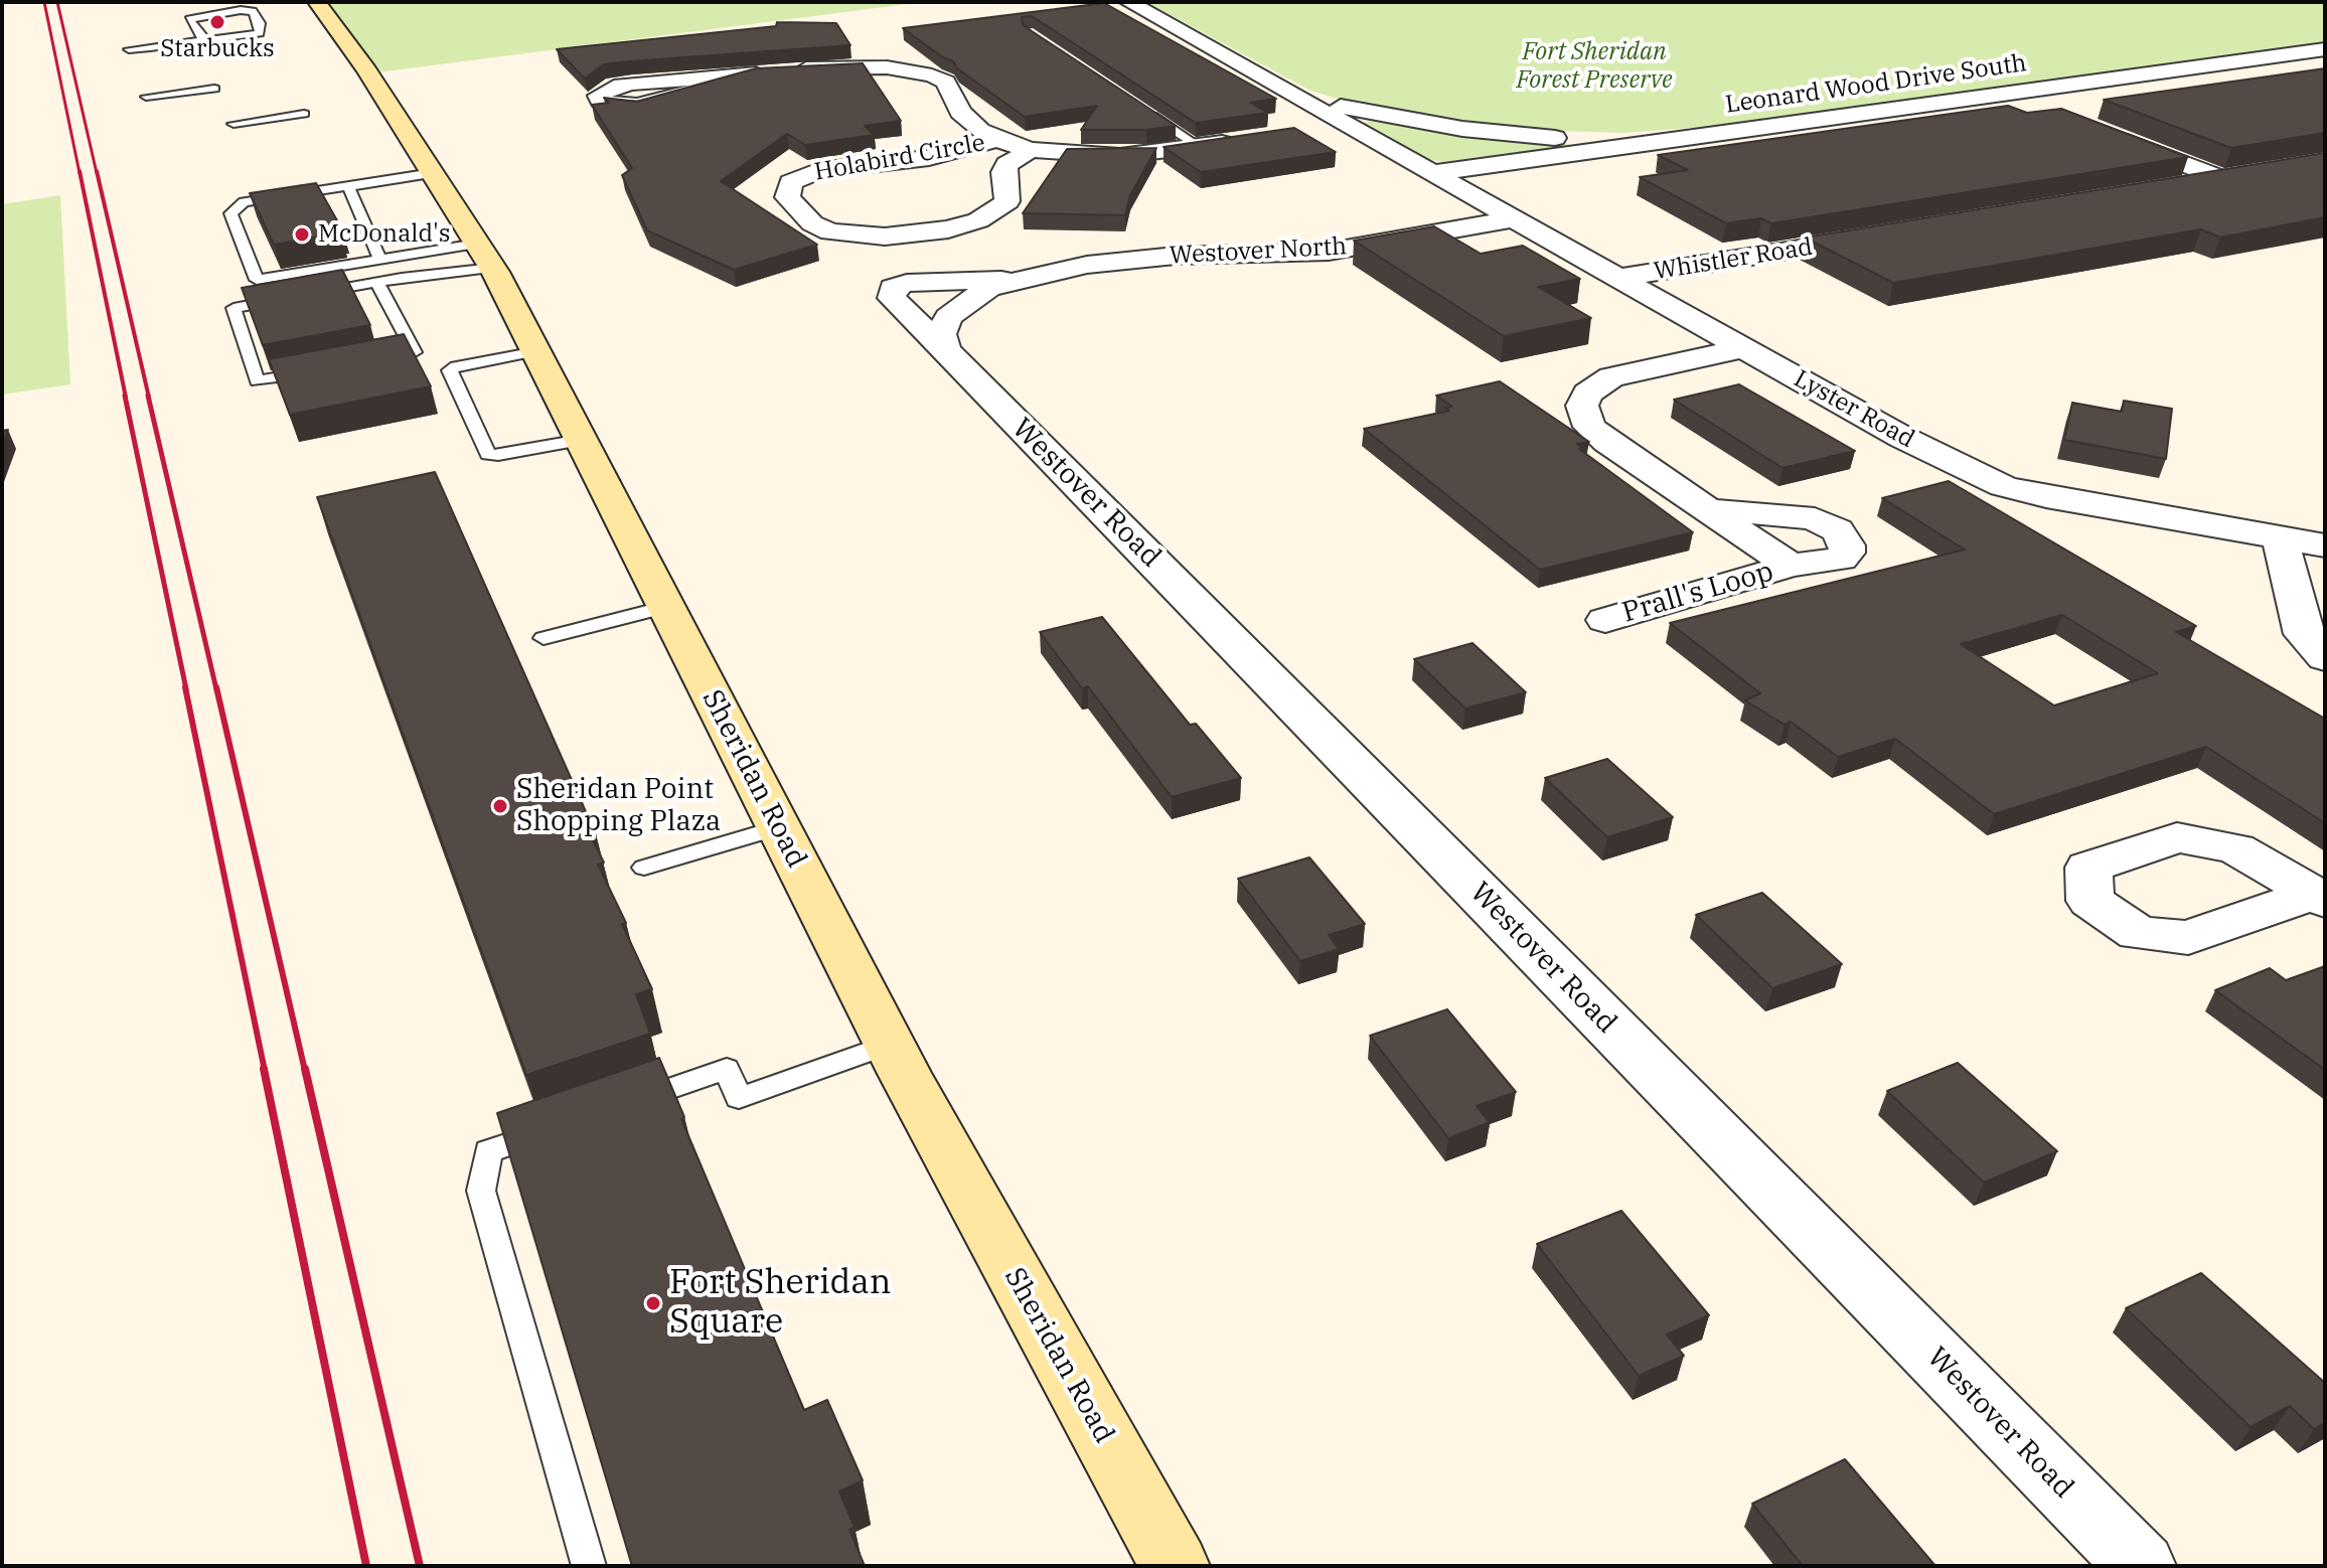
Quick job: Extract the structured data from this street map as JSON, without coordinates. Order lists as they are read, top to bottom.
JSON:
{
  "streets": {
    "main road": ["Sheridan Road"],
    "street": [
      "Leonard Wood Drive South",
      "Holabird Circle",
      "Westover North",
      "Whistler Road",
      "Lyster Road",
      "Westover Road",
      "Prall's Loop"
    ]
  },
  "crossings": [
    ["Leonard Wood Drive South", "Lyster Road"],
    ["Westover North", "Lyster Road"],
    ["Westover North", "Westover Road"],
    ["Whistler Road", "Lyster Road"],
    ["Lyster Road", "Prall's Loop"]
  ],
  "parks": ["Fort Sheridan Forest Preserve"],
  "places": [
    "Starbucks",
    "McDonald's",
    "Sheridan Point Shopping Plaza",
    "Fort Sheridan Square"
  ]
}
